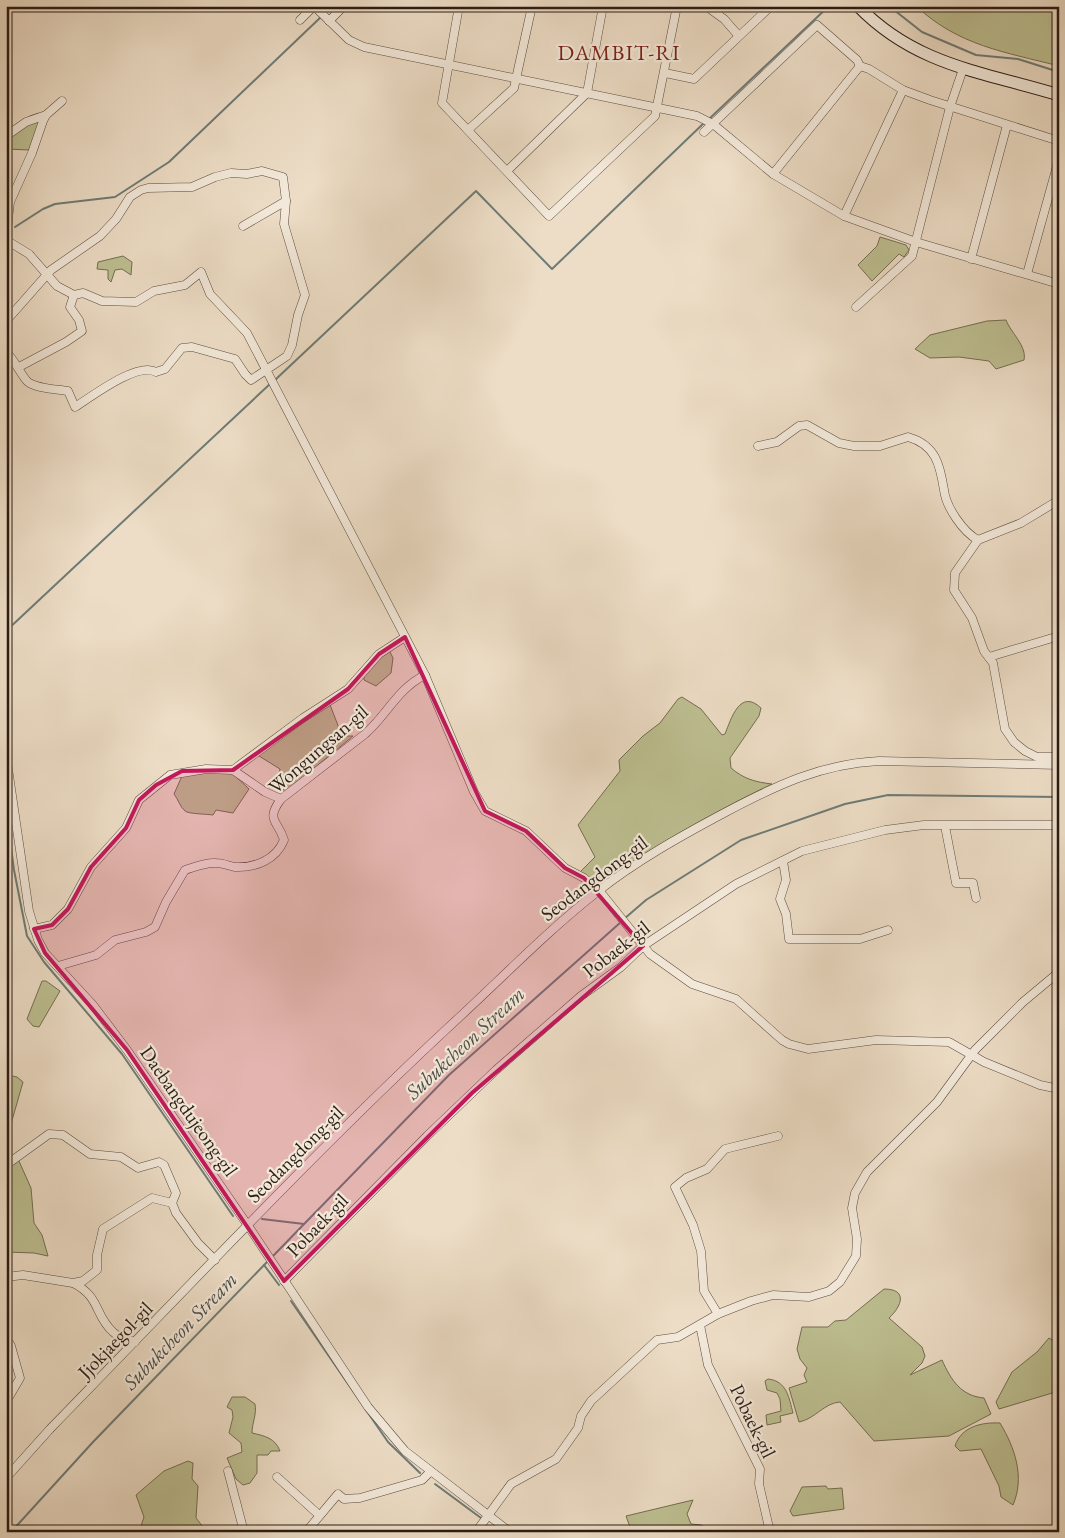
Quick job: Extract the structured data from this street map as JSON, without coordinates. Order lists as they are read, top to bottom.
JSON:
{
  "streets": {
    "street": [
      "Wongungsan-gil",
      "Seodangdong-gil",
      "Pobaek-gil",
      "Daebangdujeong-gil",
      "Jjokjaegol-gil"
    ]
  },
  "crossings": [
    ["Wongungsan-gil", "Daebangdujeong-gil"],
    ["Seodangdong-gil", "Daebangdujeong-gil"],
    ["Seodangdong-gil", "Jjokjaegol-gil"],
    ["Pobaek-gil", "Daebangdujeong-gil"],
    ["Daebangdujeong-gil", "Jjokjaegol-gil"]
  ],
  "districts": ["DAMBIT-RI"],
  "water": ["Subukcheon Stream"]
}
